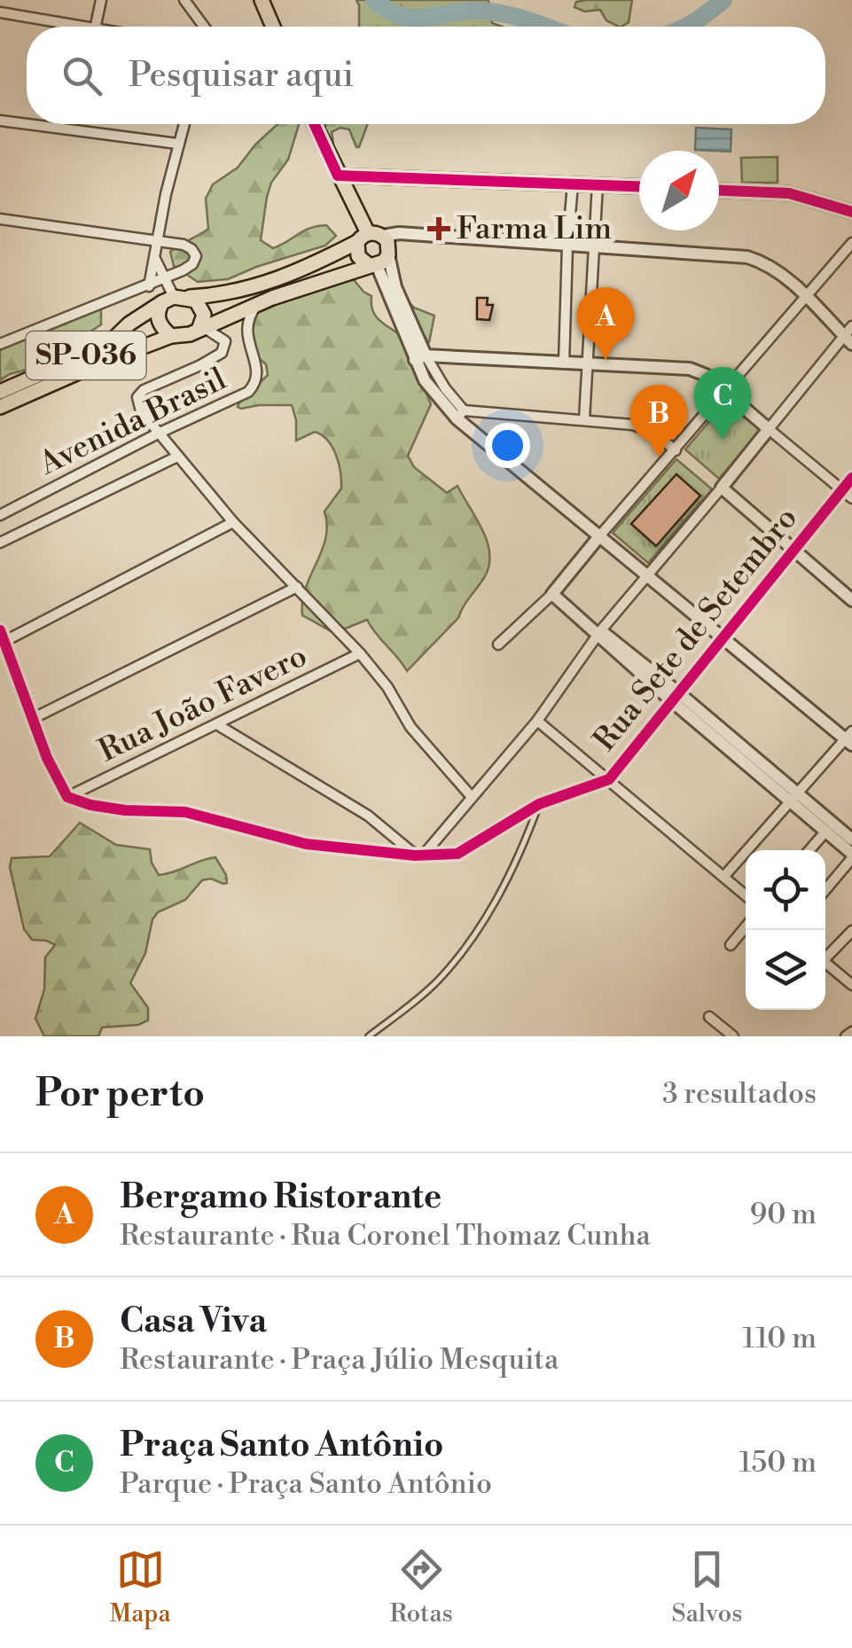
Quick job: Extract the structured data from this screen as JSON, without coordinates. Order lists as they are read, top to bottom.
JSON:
{
  "streets": {
    "main road": ["SP-036"],
    "street": ["Avenida Brasil", "Rua Sete de Setembro", "Rua João Favero"]
  },
  "crossings": [
    ["SP-036", "Avenida Brasil"],
    ["Rua Sete de Setembro", "Rua João Favero"]
  ],
  "places": {
    "health": ["Farma Lim"]
  },
  "north": "top right",
  "page": {
    "search": "Pesquisar aqui",
    "pins": ["A", "C", "B"],
    "heading": ["Por perto", "3 resultados"],
    "list": [
      {
        "mark": "A",
        "name": "Bergamo Ristorante",
        "note": "Restaurante · Rua Coronel Thomaz Cunha",
        "value": "90 m"
      },
      {
        "mark": "B",
        "name": "Casa Viva",
        "note": "Restaurante · Praça Júlio Mesquita",
        "value": "110 m"
      },
      {
        "mark": "C",
        "name": "Praça Santo Antônio",
        "note": "Parque · Praça Santo Antônio",
        "value": "150 m"
      }
    ],
    "nav": ["Mapa", "Rotas", "Salvos"]
  }
}
